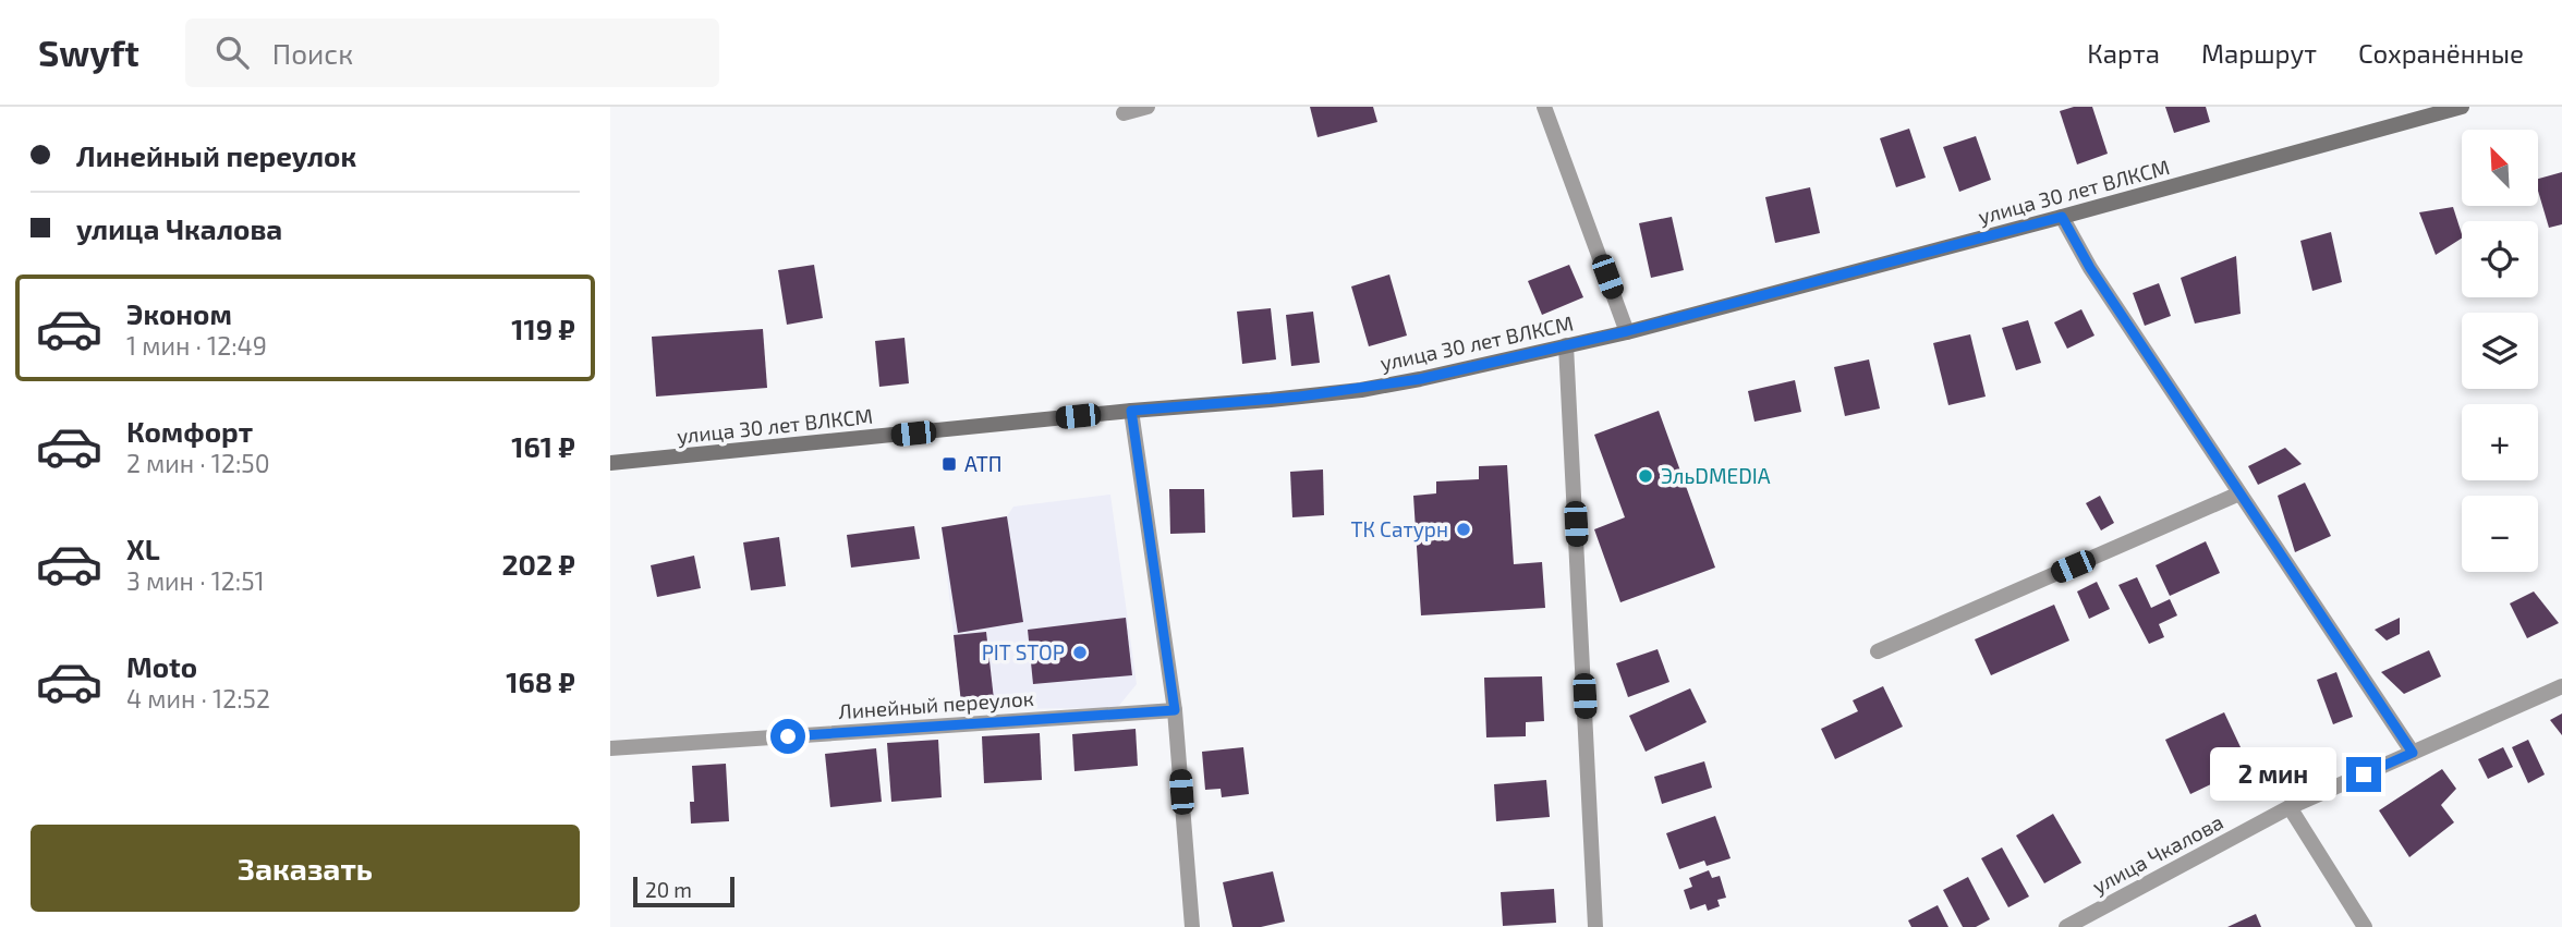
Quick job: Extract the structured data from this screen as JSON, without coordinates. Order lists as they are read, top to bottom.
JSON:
{
  "streets": {
    "main road": ["улица 30 лет ВЛКСМ"],
    "street": ["Линейный переулок", "улица Чкалова"]
  },
  "places": {
    "transit": ["АТП"],
    "other": ["ЭльDMEDIA", "ТК Сатурн", "PIT STOP"]
  },
  "scale_bar": "20 m",
  "north": "top left",
  "page": {
    "header": "Swyft",
    "search": "Поиск",
    "nav": ["Карта", "Маршрут", "Сохранённые"],
    "banner": ["Линейный переулок", "улица Чкалова"],
    "map_buttons": ["+", "−"],
    "list": [
      {
        "name": "Эконом",
        "note": "1 мин · 12:49",
        "value": "119 ₽"
      },
      {
        "name": "Комфорт",
        "note": "2 мин · 12:50",
        "value": "161 ₽"
      },
      {
        "name": "XL",
        "note": "3 мин · 12:51",
        "value": "202 ₽"
      },
      {
        "name": "Moto",
        "note": "4 мин · 12:52",
        "value": "168 ₽"
      }
    ],
    "bubble": "2 мин",
    "buttons": "Заказать",
    "scale": "20 m"
  }
}
